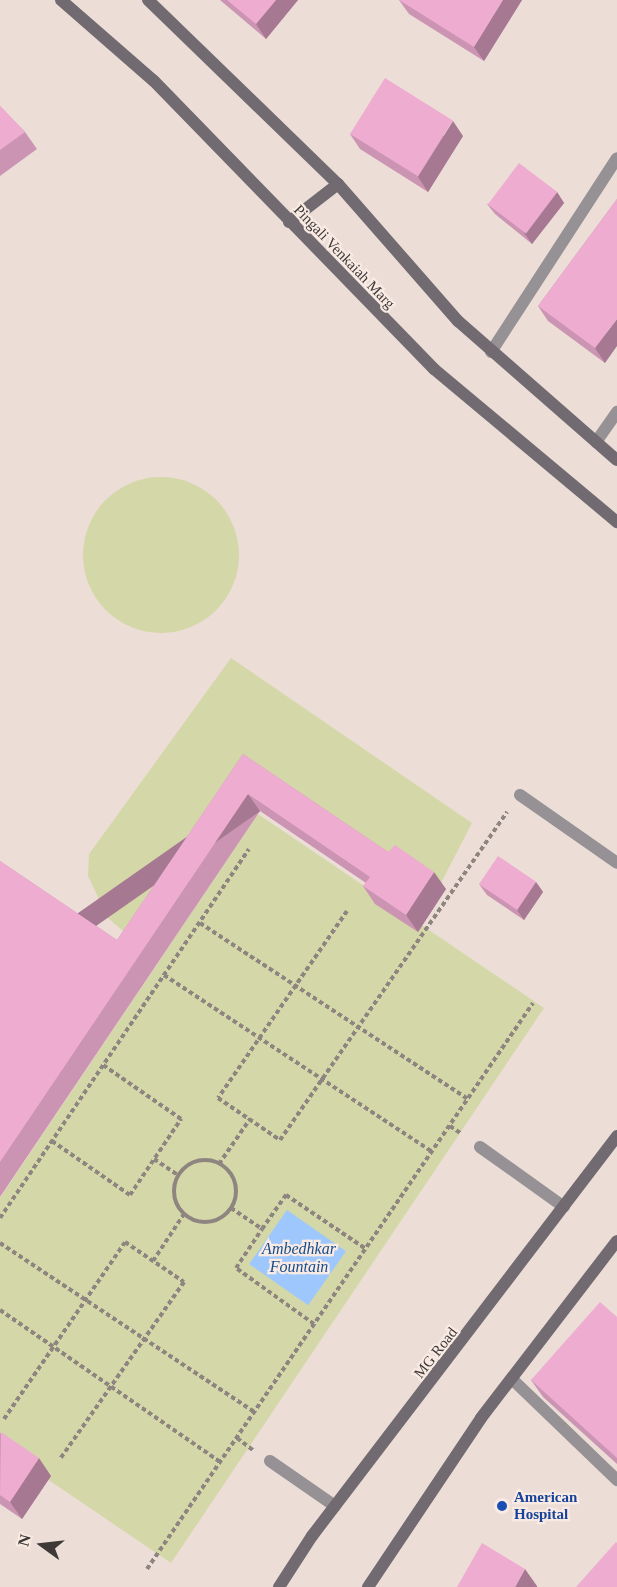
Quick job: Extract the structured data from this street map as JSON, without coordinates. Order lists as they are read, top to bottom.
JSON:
{
  "streets": {
    "street": ["Pingali Venkaiah Marg", "MG Road"]
  },
  "water": ["Ambedhkar Fountain"],
  "places": ["American Hospital"],
  "north": "left"
}
